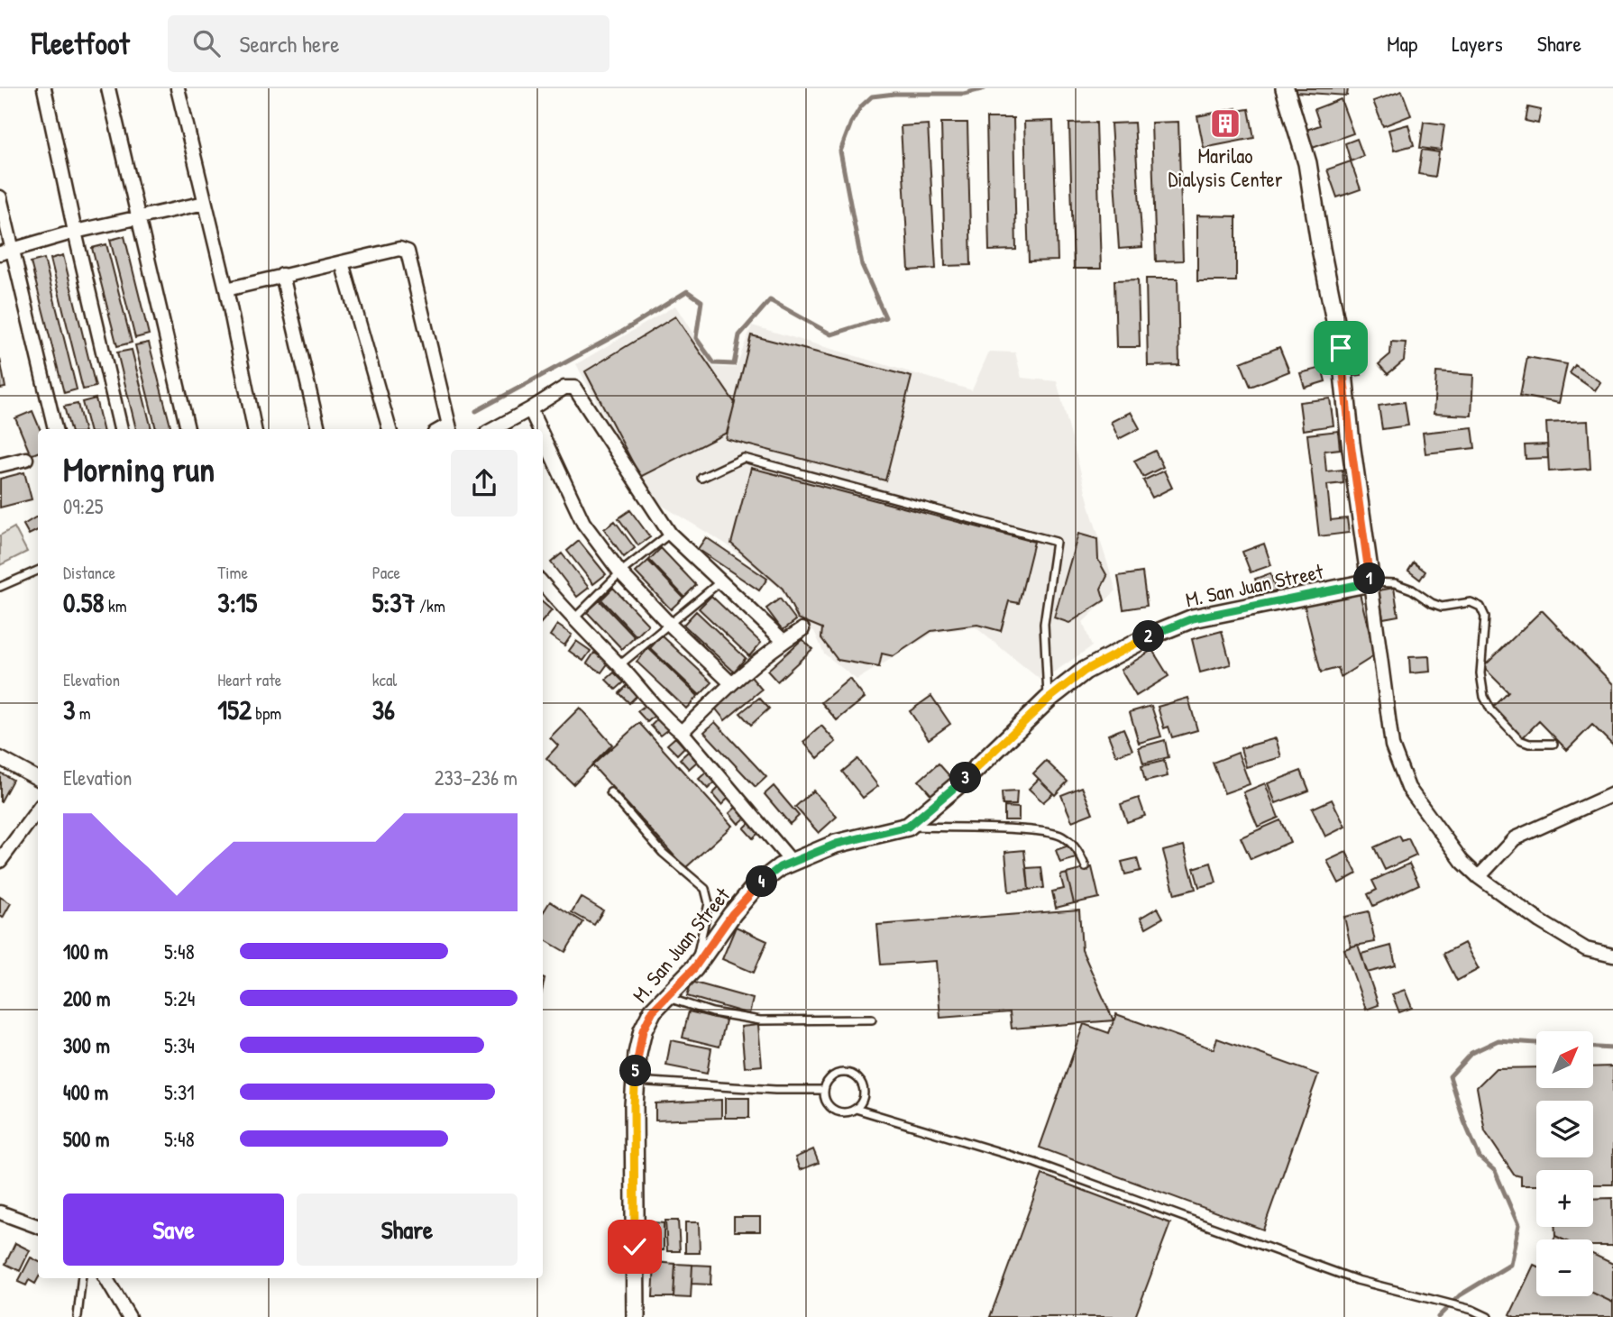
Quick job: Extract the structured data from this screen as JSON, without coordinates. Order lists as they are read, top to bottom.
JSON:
{
  "streets": {
    "street": ["M. San Juan Street"]
  },
  "places": {
    "building": ["Marilao Dialysis Center"]
  },
  "north": "top right",
  "page": {
    "header": "Fleetfoot",
    "search": "Search here",
    "nav": ["Map", "Layers", "Share"],
    "heading": ["Morning run", "09:25"],
    "stats": [
      ["Distance", "0.58 km"],
      ["Time", "3:15"],
      ["Pace", "5:37 /km"],
      ["Elevation", "3 m"],
      ["Heart rate", "152 bpm"],
      ["kcal", "36"]
    ],
    "pins": [
      "1",
      "2",
      "3",
      "4",
      "5"
    ],
    "chart": ["Elevation", "233–236 m"],
    "list": [
      {
        "name": "100 m",
        "note": "5:48"
      },
      {
        "name": "200 m",
        "note": "5:24"
      },
      {
        "name": "300 m",
        "note": "5:34"
      },
      {
        "name": "400 m",
        "note": "5:31"
      },
      {
        "name": "500 m",
        "note": "5:48"
      }
    ],
    "map_buttons": ["+", "−"],
    "buttons": ["Save", "Share"]
  }
}
